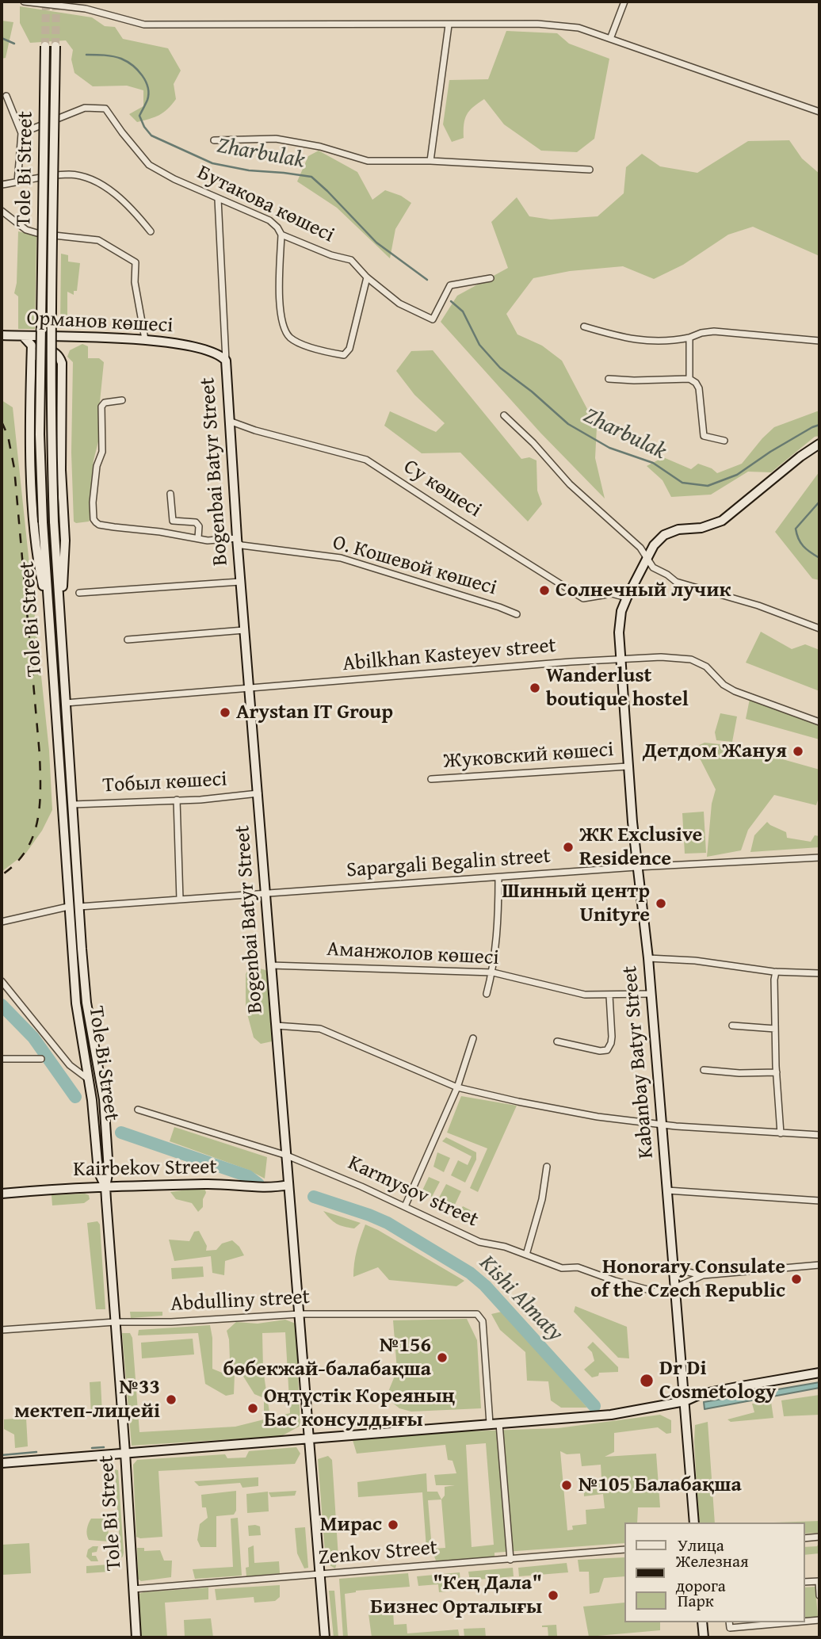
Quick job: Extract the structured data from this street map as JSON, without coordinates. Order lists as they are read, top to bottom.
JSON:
{
  "streets": {
    "street": [
      "Tole Bi Street",
      "Бутакова көшесі",
      "Орманов көшесі",
      "Bogenbai Batyr Street",
      "Су көшесі",
      "О. Кошевой көшесі",
      "Abilkhan Kasteyev street",
      "Жуковский көшесі",
      "Тобыл көшесі",
      "Sapargali Begalin street",
      "Аманжолов көшесі",
      "Kabanbay Batyr Street",
      "Kairbekov Street",
      "Karmysov street",
      "Abdulliny street",
      "Zenkov Street"
    ]
  },
  "crossings": [
    ["Tole Bi Street", "Abilkhan Kasteyev street"],
    ["Tole Bi Street", "Тобыл көшесі"],
    ["Tole Bi Street", "Sapargali Begalin street"],
    ["Tole Bi Street", "Kairbekov Street"],
    ["Tole Bi Street", "Abdulliny street"],
    ["Tole Bi Street", "Zenkov Street"],
    ["Бутакова көшесі", "Bogenbai Batyr Street"],
    ["Орманов көшесі", "Bogenbai Batyr Street"],
    ["Bogenbai Batyr Street", "Су көшесі"],
    ["Bogenbai Batyr Street", "О. Кошевой көшесі"],
    ["Bogenbai Batyr Street", "Abilkhan Kasteyev street"],
    ["Bogenbai Batyr Street", "Тобыл көшесі"],
    ["Bogenbai Batyr Street", "Sapargali Begalin street"],
    ["Bogenbai Batyr Street", "Аманжолов көшесі"],
    ["Bogenbai Batyr Street", "Kairbekov Street"],
    ["Bogenbai Batyr Street", "Karmysov street"],
    ["Bogenbai Batyr Street", "Abdulliny street"],
    ["Bogenbai Batyr Street", "Zenkov Street"],
    ["Су көшесі", "Kabanbay Batyr Street"],
    ["Abilkhan Kasteyev street", "Kabanbay Batyr Street"],
    ["Жуковский көшесі", "Kabanbay Batyr Street"],
    ["Sapargali Begalin street", "Kabanbay Batyr Street"],
    ["Аманжолов көшесі", "Kabanbay Batyr Street"],
    ["Kabanbay Batyr Street", "Karmysov street"]
  ],
  "water": ["Zharbulak", "Kіshі Almaty"],
  "places": [
    "Солнечный лучик",
    "Wanderlust boutique hostel",
    "Arystan IT Group",
    "Детдом Жануя",
    "ЖК Exclusive Residence",
    "Шинный центр Unityre",
    "Honorary Consulate of the Czech Republic",
    "№156 бөбекжай-балабақша",
    "Dr Di Cosmetology",
    "№33 мектеп-лицейі",
    "Оңтүстік Кореяның Бас консулдығы",
    "№105 Балабақша",
    "Мирас",
    "\"Кең Дала\" Бизнес Орталығы"
  ],
  "legend": ["Улица", "Железная дорога", "Парк"]
}
